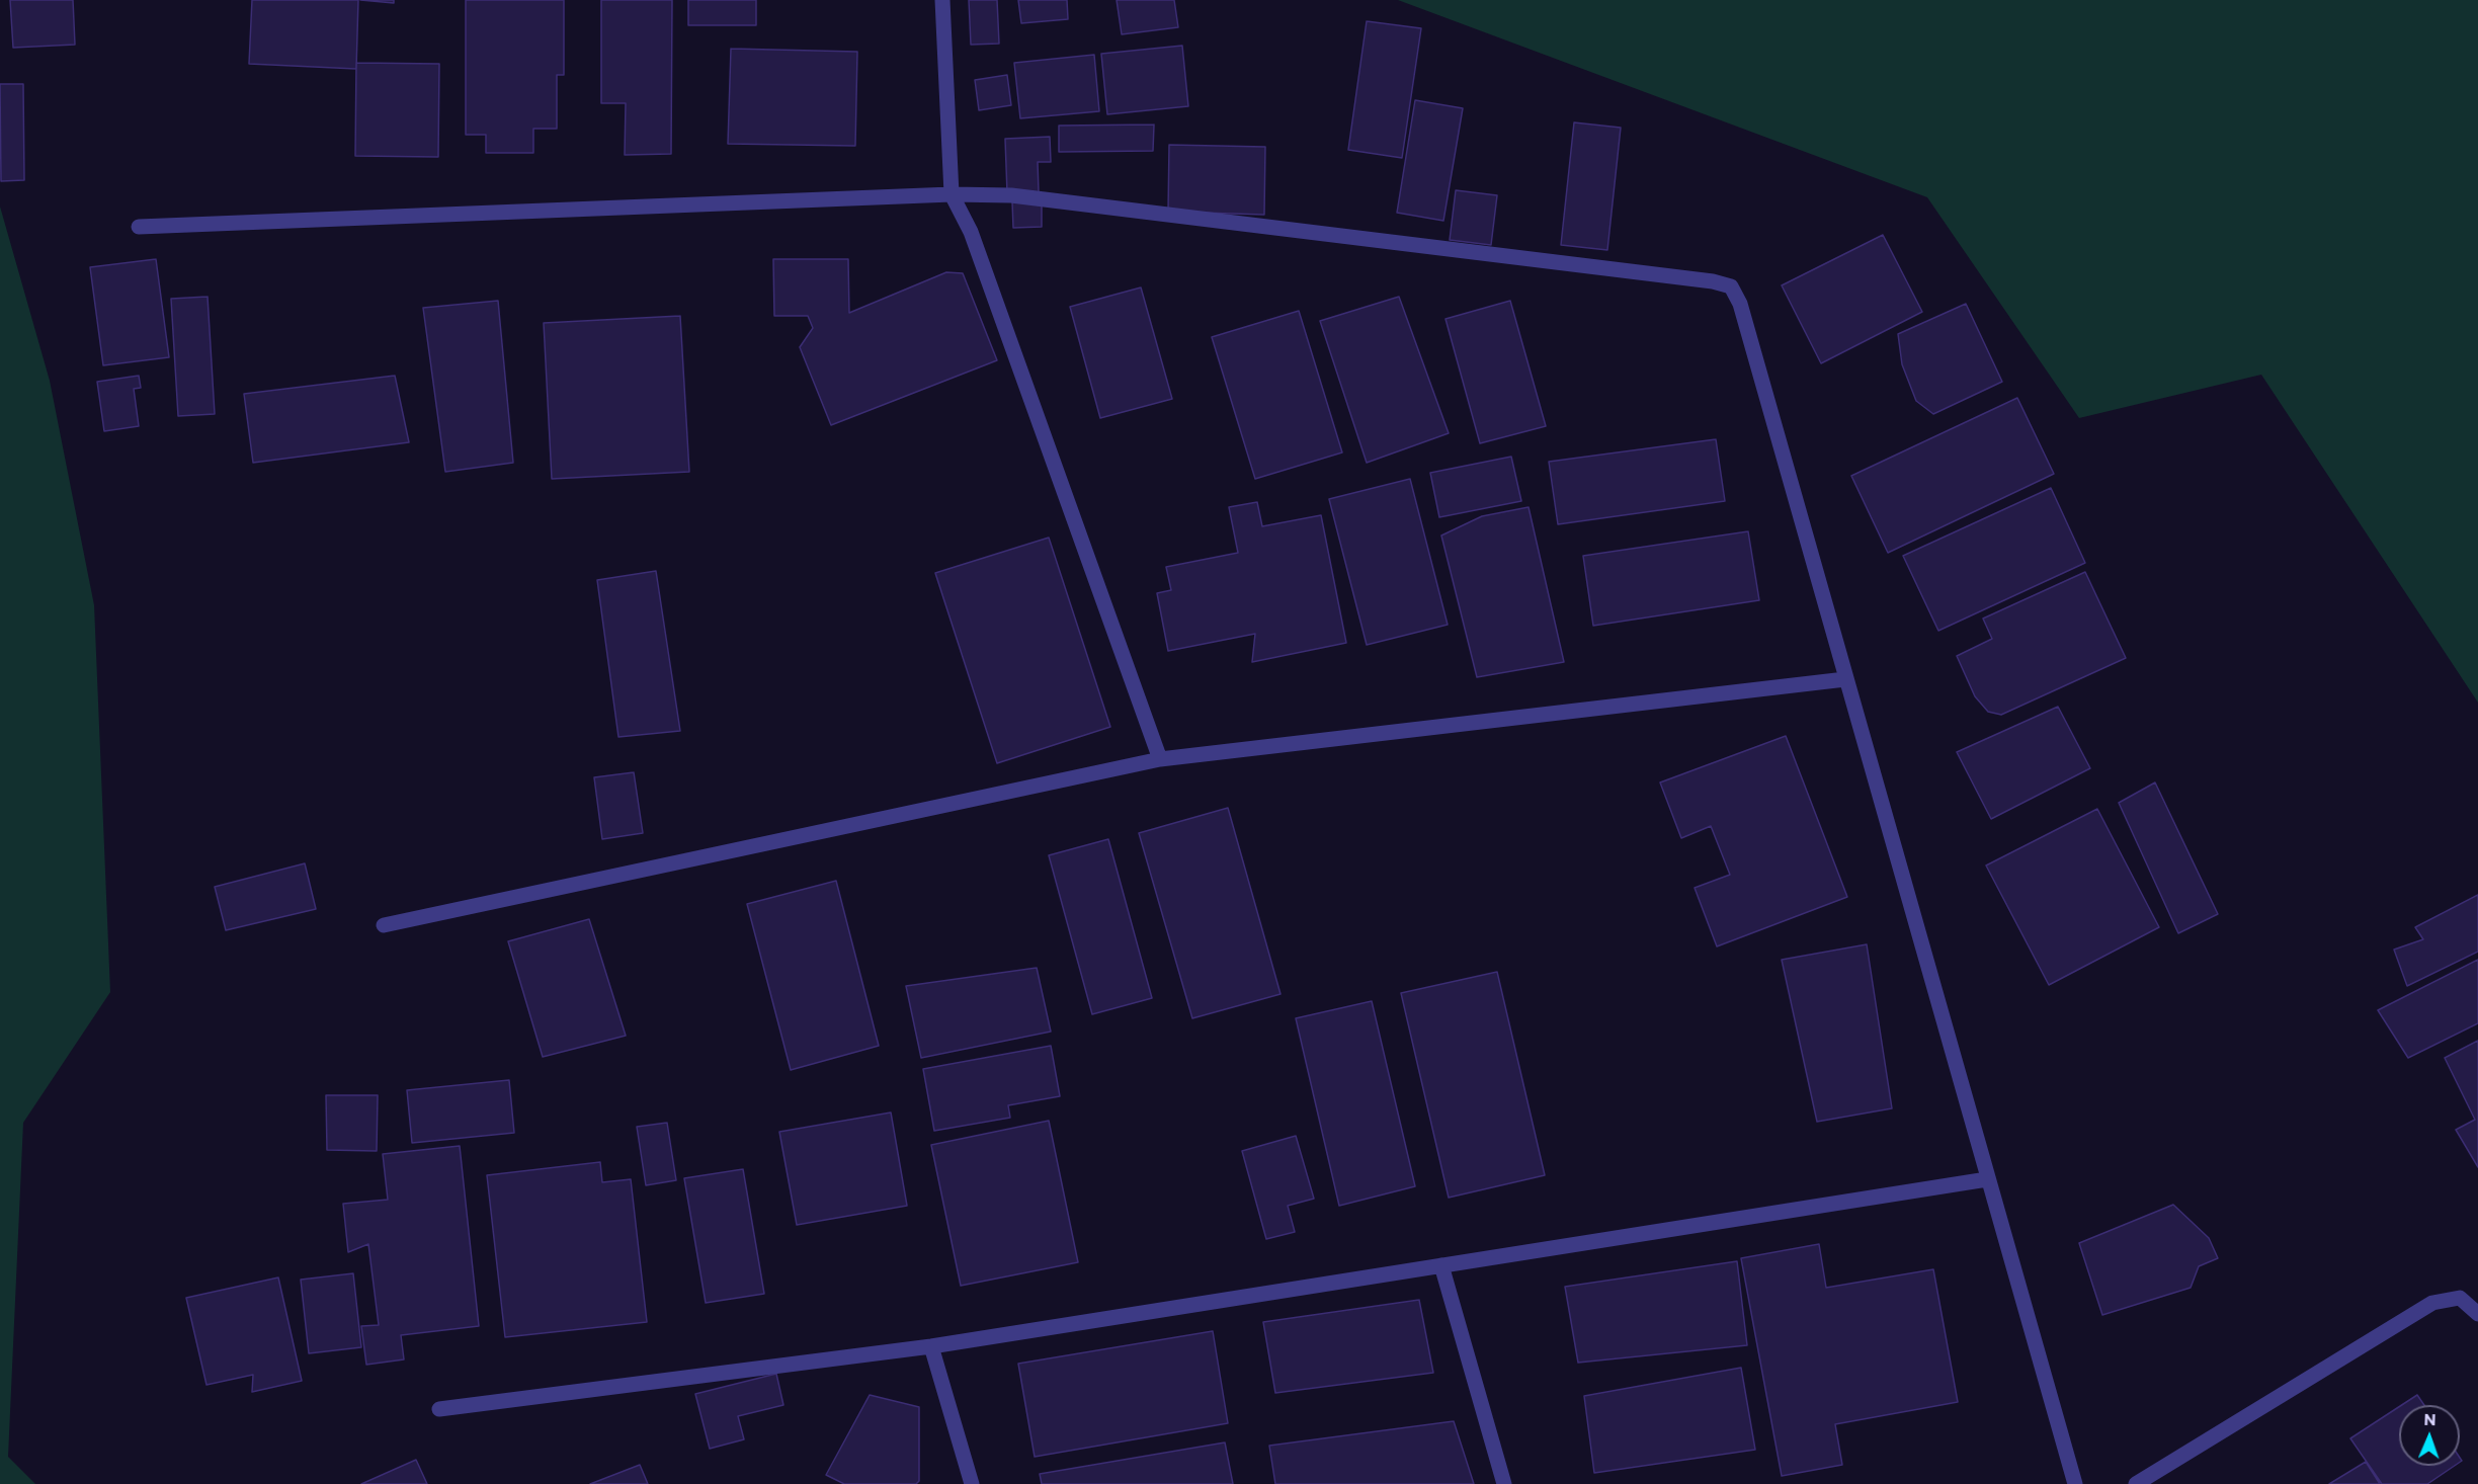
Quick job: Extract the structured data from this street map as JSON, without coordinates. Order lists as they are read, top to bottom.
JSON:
{
  "north": "top"
}
